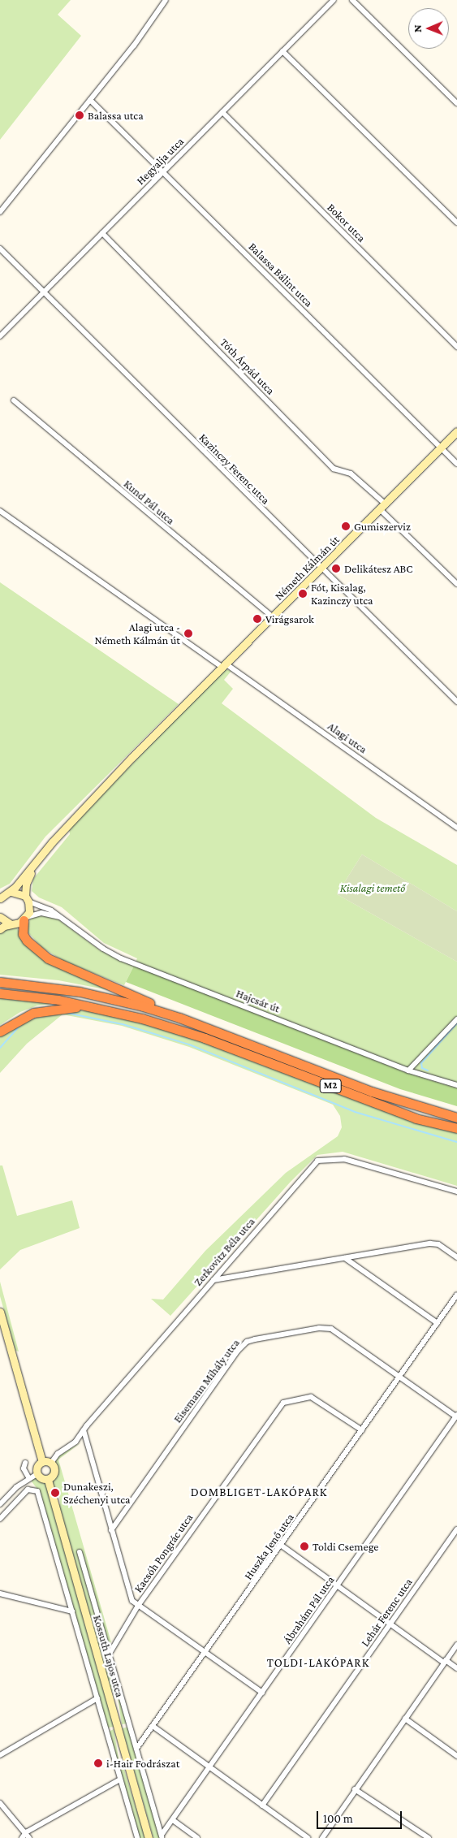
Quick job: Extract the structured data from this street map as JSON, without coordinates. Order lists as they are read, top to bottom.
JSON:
{
  "streets": {
    "highway": ["M2"],
    "street": [
      "Hegyalja utca",
      "Bokor utca",
      "Balassa Bálint utca",
      "Tóth Árpád utca",
      "Kazinczy Ferenc utca",
      "Kund Pál utca",
      "Németh Kálmán út",
      "Alagi utca",
      "Hajcsár út",
      "Zerkovitz Béla utca",
      "Eisemann Mihály utca",
      "Huszka Jenő utca",
      "Kacsóh Pongrác utca",
      "Ábrahám Pál utca",
      "Lehár Ferenc utca",
      "Kossuth Lajos utca"
    ]
  },
  "crossings": [
    ["Hegyalja utca", "Bokor utca"],
    ["Hegyalja utca", "Balassa Bálint utca"],
    ["Hegyalja utca", "Tóth Árpád utca"],
    ["Hegyalja utca", "Kazinczy Ferenc utca"],
    ["Balassa Bálint utca", "Németh Kálmán út"],
    ["Tóth Árpád utca", "Németh Kálmán út"],
    ["Kazinczy Ferenc utca", "Németh Kálmán út"],
    ["Kund Pál utca", "Németh Kálmán út"],
    ["Németh Kálmán út", "Alagi utca"],
    ["Zerkovitz Béla utca", "Kossuth Lajos utca"],
    ["Eisemann Mihály utca", "Huszka Jenő utca"],
    ["Eisemann Mihály utca", "Ábrahám Pál utca"],
    ["Huszka Jenő utca", "Kacsóh Pongrác utca"]
  ],
  "districts": ["DOMBLIGET-LAKÓPARK", "TOLDI-LAKÓPARK"],
  "parks": ["Kisalagi temető"],
  "places": [
    "Balassa utca",
    "Gumiszerviz",
    "Delikátesz ABC",
    "Fót, Kisalag, Kazinczy utca",
    "Virágsarok",
    "Alagi utca - Németh Kálmán út",
    "Dunakeszi, Széchenyi utca",
    "Toldi Csemege",
    "i-Hair Fodrászat"
  ],
  "scale_bar": "100 m",
  "north": "left"
}
